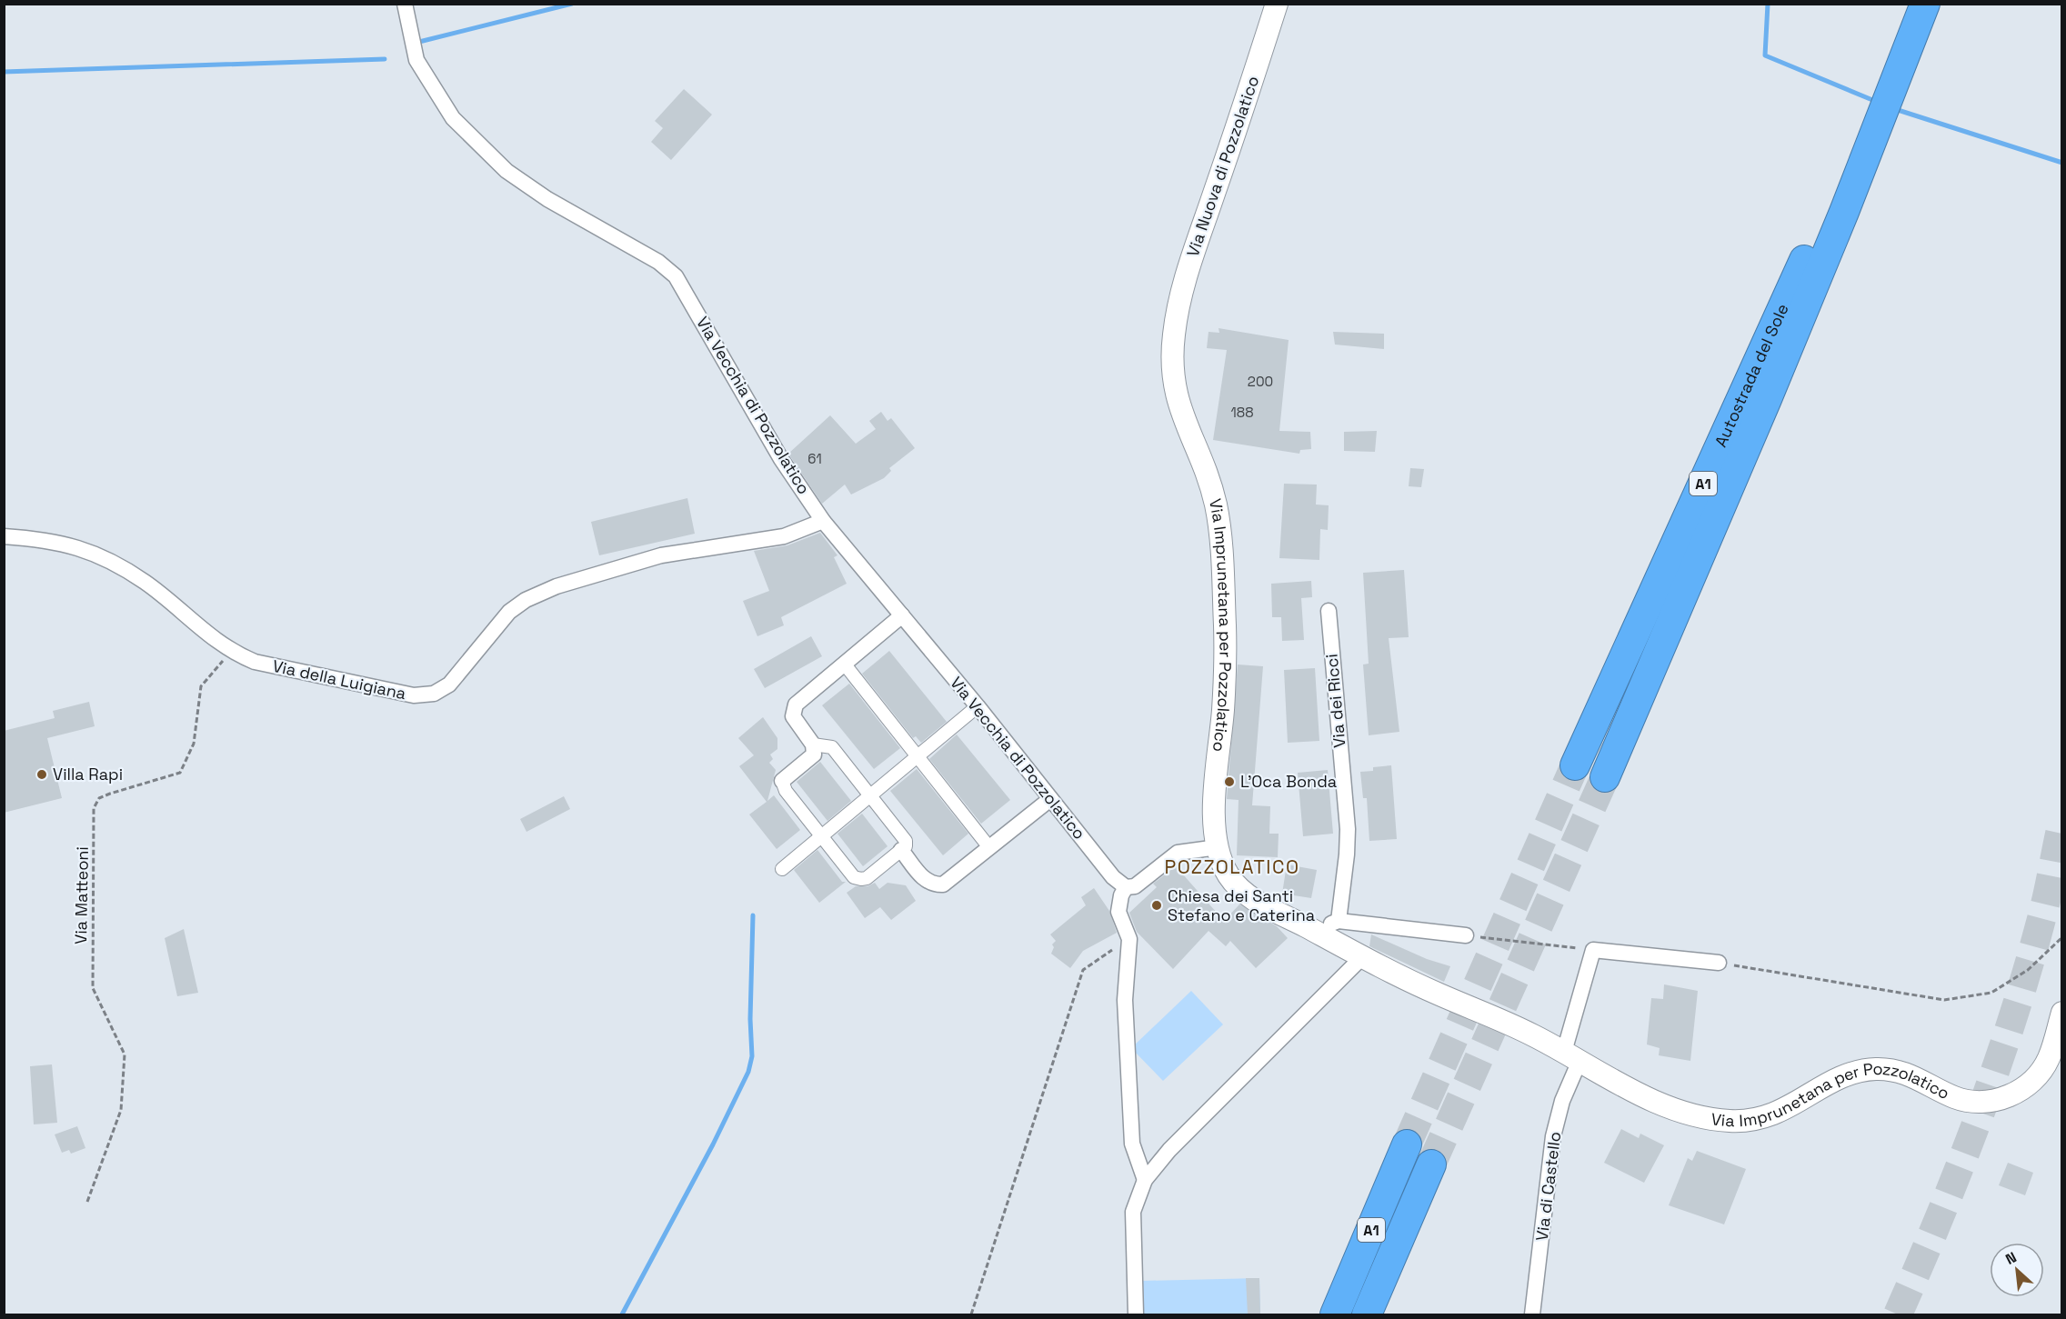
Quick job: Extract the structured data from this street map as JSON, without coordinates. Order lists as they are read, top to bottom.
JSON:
{
  "streets": {
    "highway": ["Autostrada del Sole", "A1"],
    "main road": ["Via Nuova di Pozzolatico", "Via Imprunetana per Pozzolatico"],
    "street": [
      "Via Vecchia di Pozzolatico",
      "Via della Luigiana",
      "Via dei Ricci",
      "Via di Castello"
    ],
    "path": ["Via Matteoni"]
  },
  "crossings": [
    ["Via Nuova di Pozzolatico", "Via Imprunetana per Pozzolatico"],
    ["Via Vecchia di Pozzolatico", "Via della Luigiana"],
    ["Via Imprunetana per Pozzolatico", "Via dei Ricci"],
    ["Via Imprunetana per Pozzolatico", "Via di Castello"],
    ["Via della Luigiana", "Via Matteoni"]
  ],
  "districts": ["POZZOLATICO"],
  "places": ["Villa Rapi", "L’Oca Bonda", "Chiesa dei Santi Stefano e Caterina"],
  "house_numbers": ["200", "188", "61"],
  "north": "top left"
}
